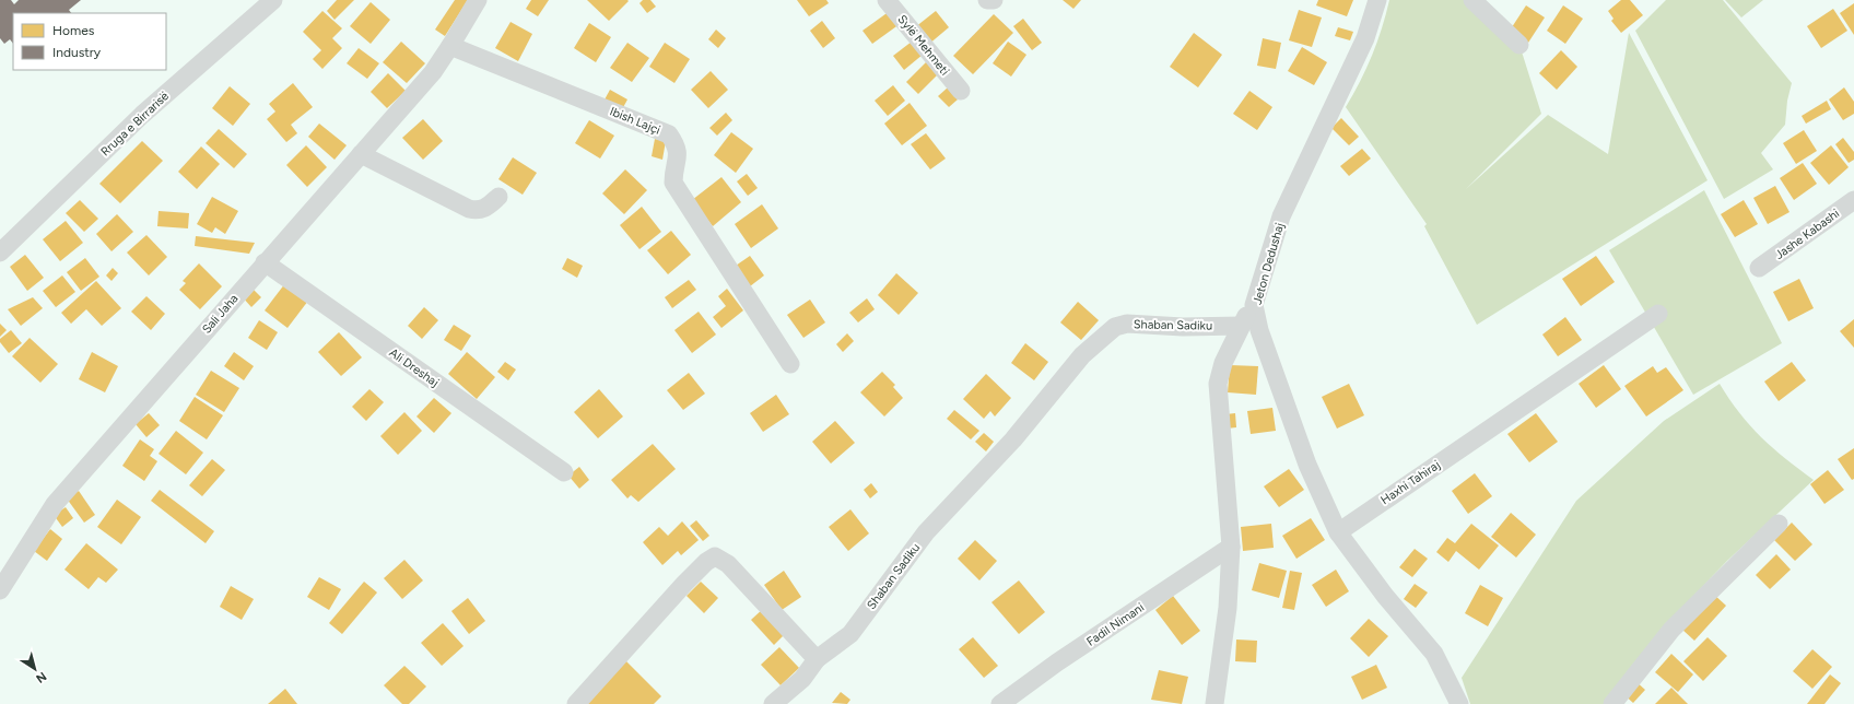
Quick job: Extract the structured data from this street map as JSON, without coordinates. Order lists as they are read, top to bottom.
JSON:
{
  "streets": {
    "street": [
      "Sylë Mehmeti",
      "Ibish Lajçi",
      "Rruga e Birrarisë",
      "Jashe Kabashi",
      "Jeton Dedushaj",
      "Sali Jaha",
      "Shaban Sadiku",
      "Ali Dreshaj",
      "Haxhi Tahiraj",
      "Fadil Nimani"
    ]
  },
  "crossings": [
    ["Ibish Lajçi", "Sali Jaha"],
    ["Jeton Dedushaj", "Haxhi Tahiraj"],
    ["Sali Jaha", "Ali Dreshaj"]
  ],
  "legend": ["Homes", "Industry"],
  "north": "bottom right"
}
